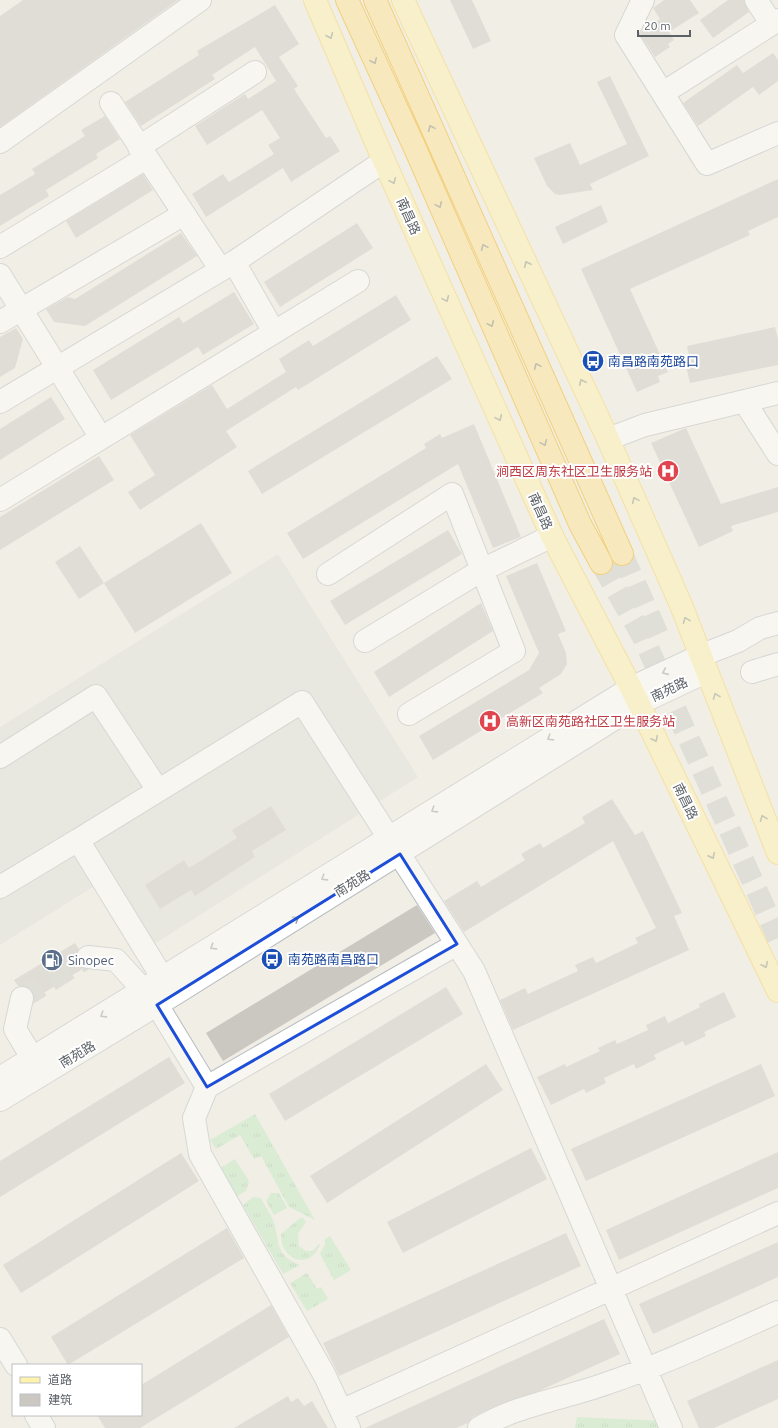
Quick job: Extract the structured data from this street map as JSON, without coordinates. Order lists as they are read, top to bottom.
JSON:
{
  "streets": {
    "main road": ["南昌路"],
    "street": ["南苑路"]
  },
  "crossings": [
    ["南昌路", "南苑路"]
  ],
  "places": {
    "bus stop": ["南昌路南苑路口", "南苑路南昌路口"],
    "hospital": ["涧西区周东社区卫生服务站", "高新区南苑路社区卫生服务站"],
    "fuel station": ["Sinopec"]
  },
  "legend": ["道路", "建筑"],
  "scale_bar": "20 m"
}
